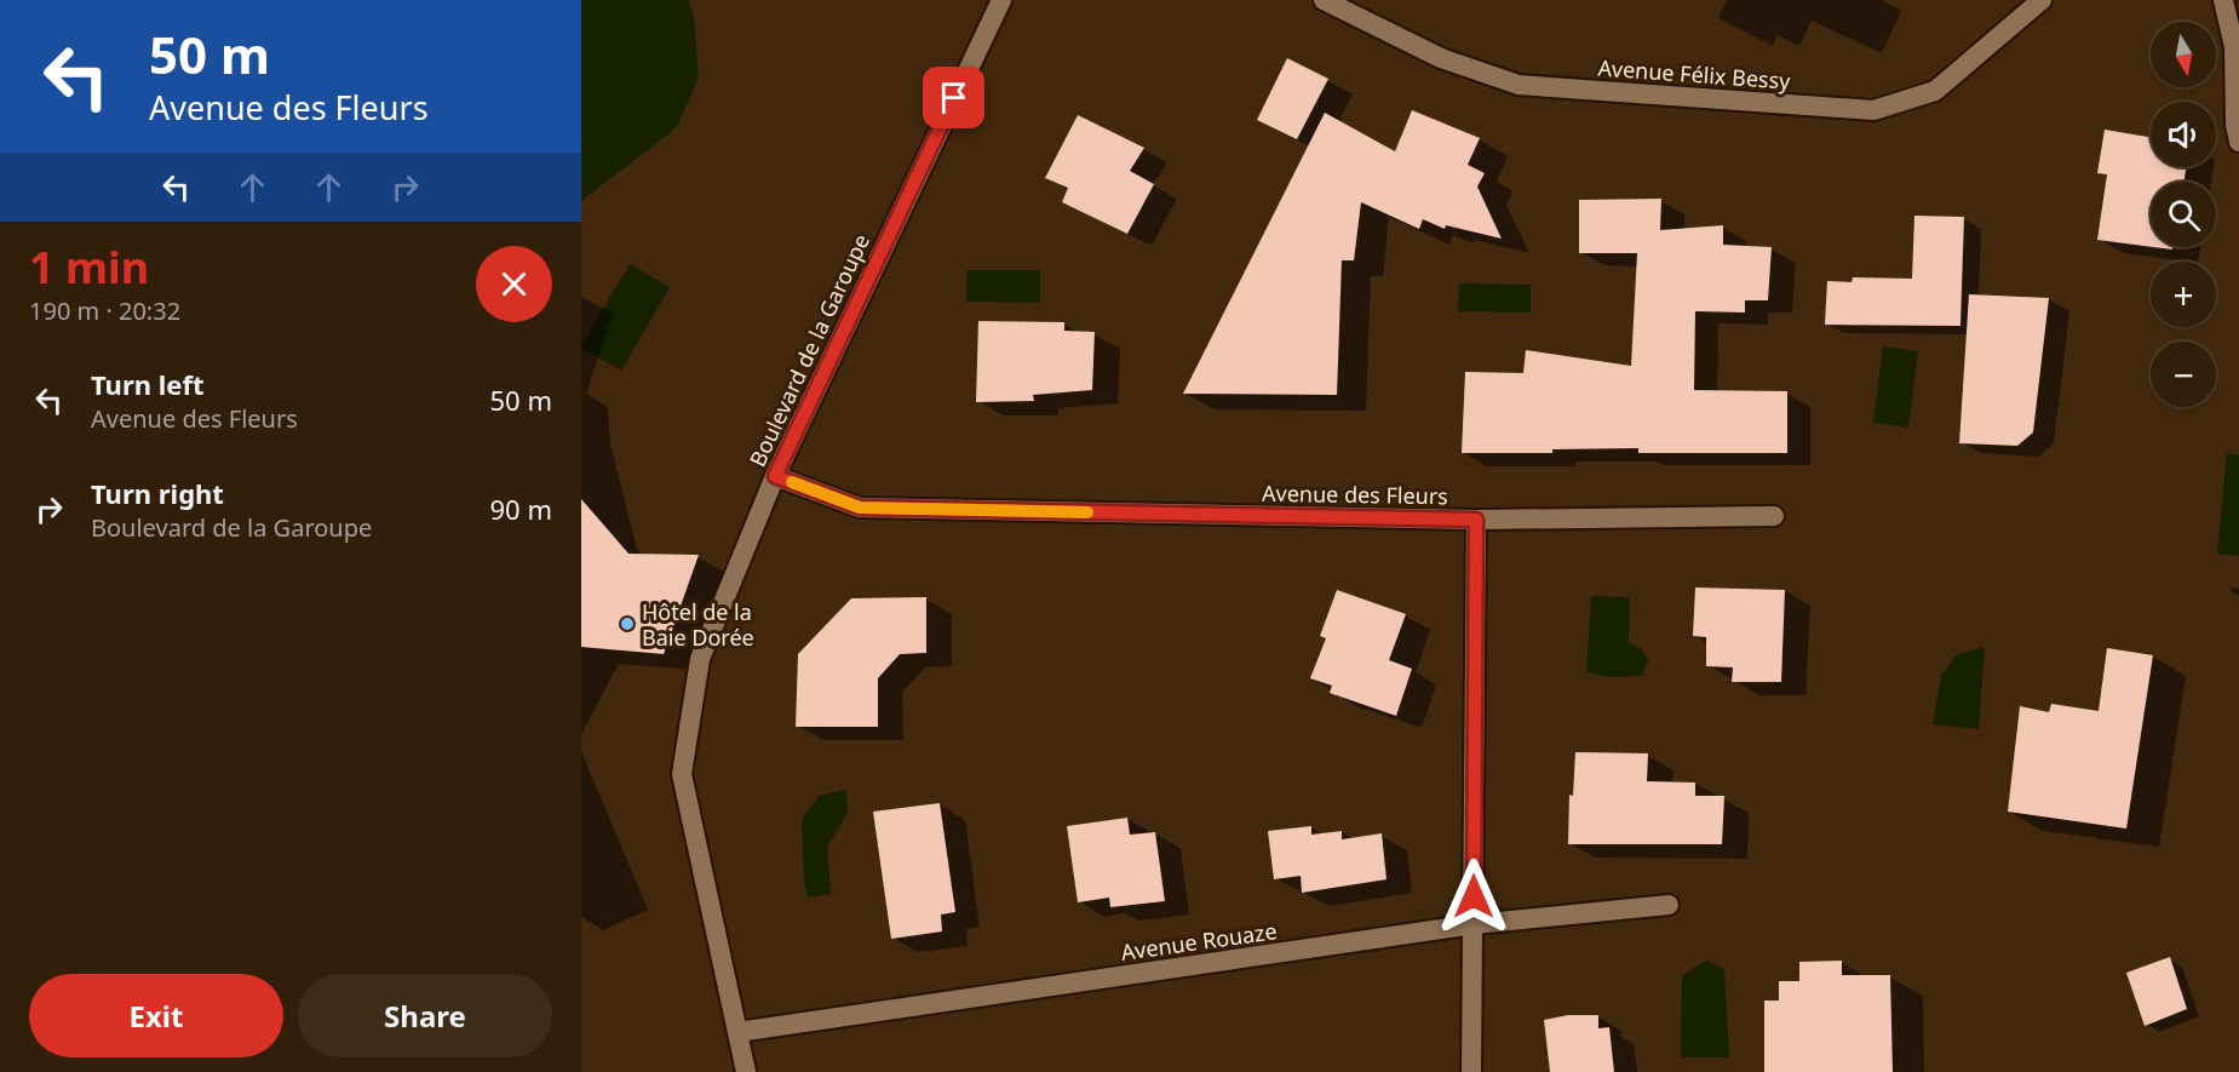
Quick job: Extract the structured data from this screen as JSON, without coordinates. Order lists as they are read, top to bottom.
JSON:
{
  "streets": {
    "street": [
      "Avenue Félix Bessy",
      "Boulevard de la Garoupe",
      "Avenue des Fleurs",
      "Avenue Rouaze"
    ]
  },
  "crossings": [
    ["Boulevard de la Garoupe", "Avenue des Fleurs"],
    ["Boulevard de la Garoupe", "Avenue Rouaze"],
    ["Avenue des Fleurs", "Avenue Rouaze"]
  ],
  "places": ["Hôtel de la Baie Dorée"],
  "north": "bottom",
  "page": {
    "turn": ["50 m", "Avenue des Fleurs"],
    "map_buttons": ["+", "−"],
    "heading": ["1 min", "190 m · 20:32"],
    "list": [
      {
        "name": "Turn left",
        "note": "Avenue des Fleurs",
        "value": "50 m"
      },
      {
        "name": "Turn right",
        "note": "Boulevard de la Garoupe",
        "value": "90 m"
      }
    ],
    "buttons": ["Exit", "Share"]
  }
}
